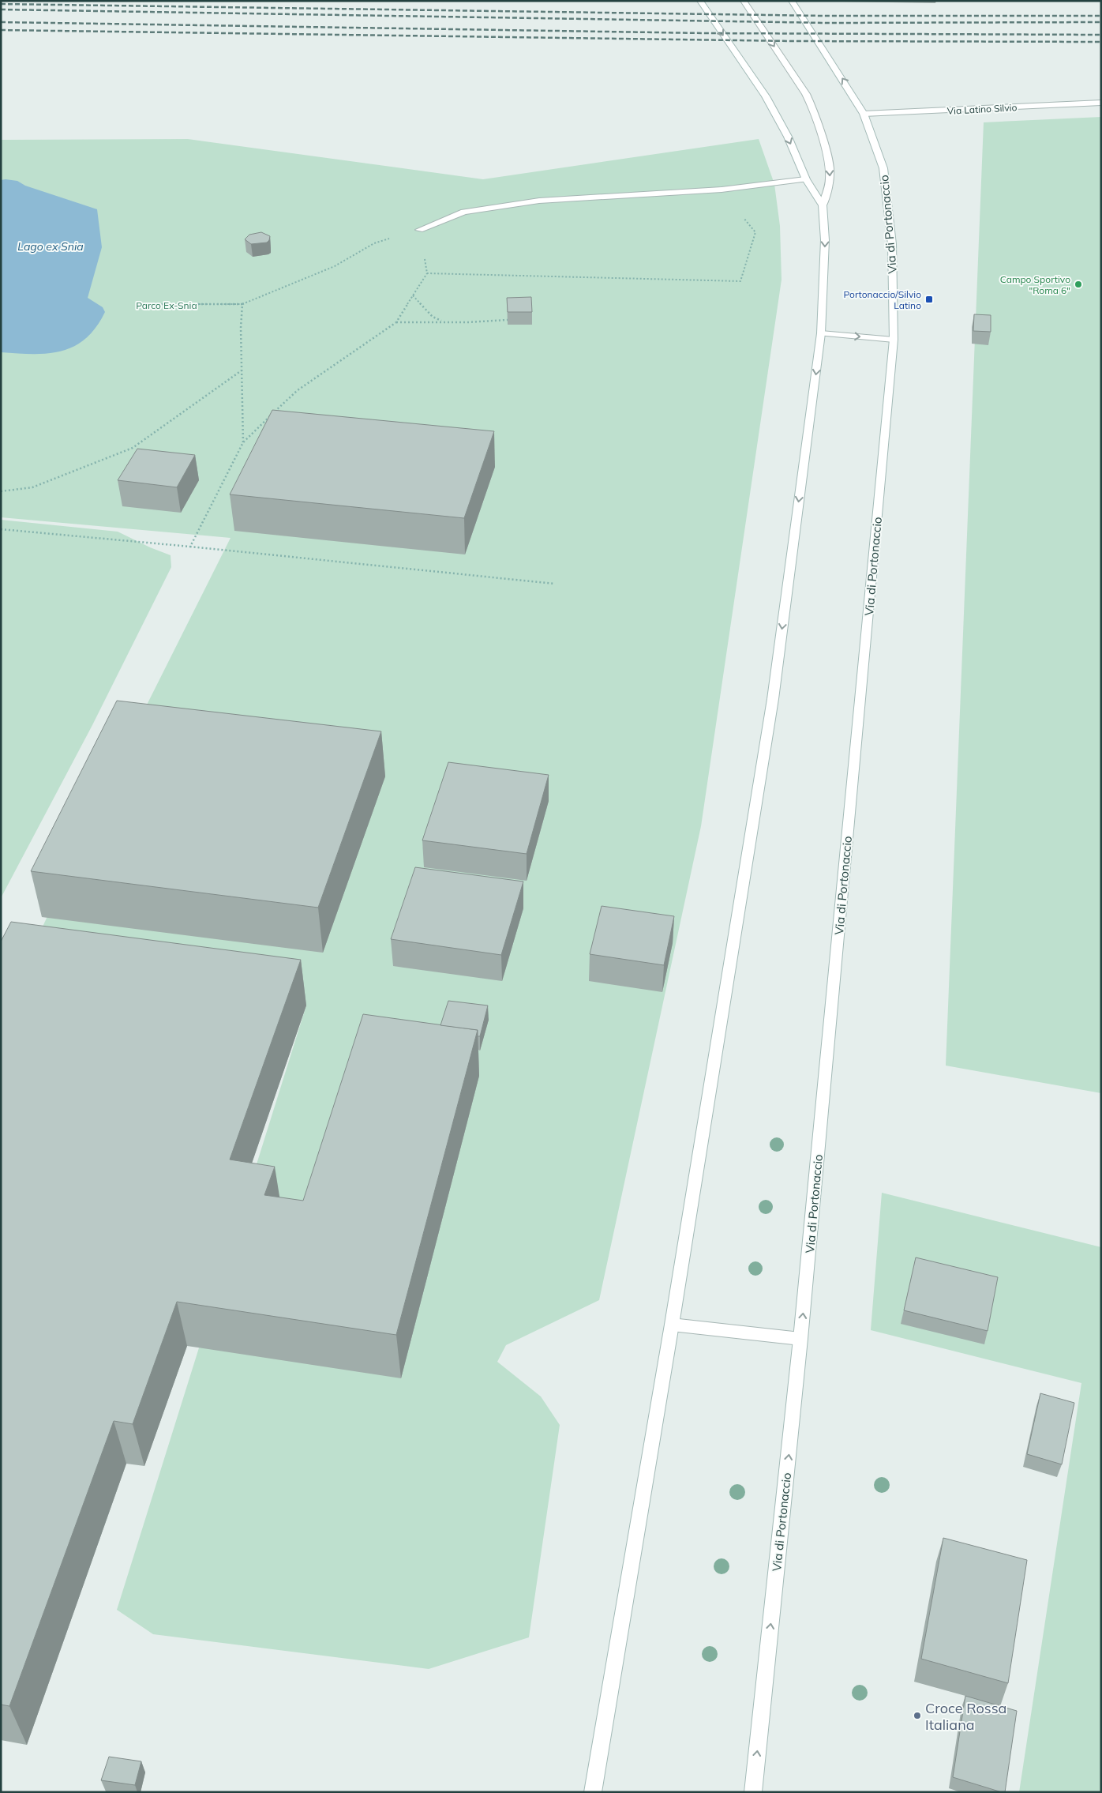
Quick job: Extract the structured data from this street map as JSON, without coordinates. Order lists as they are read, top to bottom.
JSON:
{
  "streets": {
    "main road": ["Via Latino Silvio", "Via di Portonaccio"]
  },
  "crossings": [
    ["Via Latino Silvio", "Via di Portonaccio"]
  ],
  "water": ["Lago ex Snia"],
  "parks": ["Parco Ex-Snia"],
  "places": {
    "other": ["Campo Sportivo \"Roma 6\"", "Croce Rossa Italiana"],
    "transit": ["Portonaccio/Silvio Latino"]
  }
}
